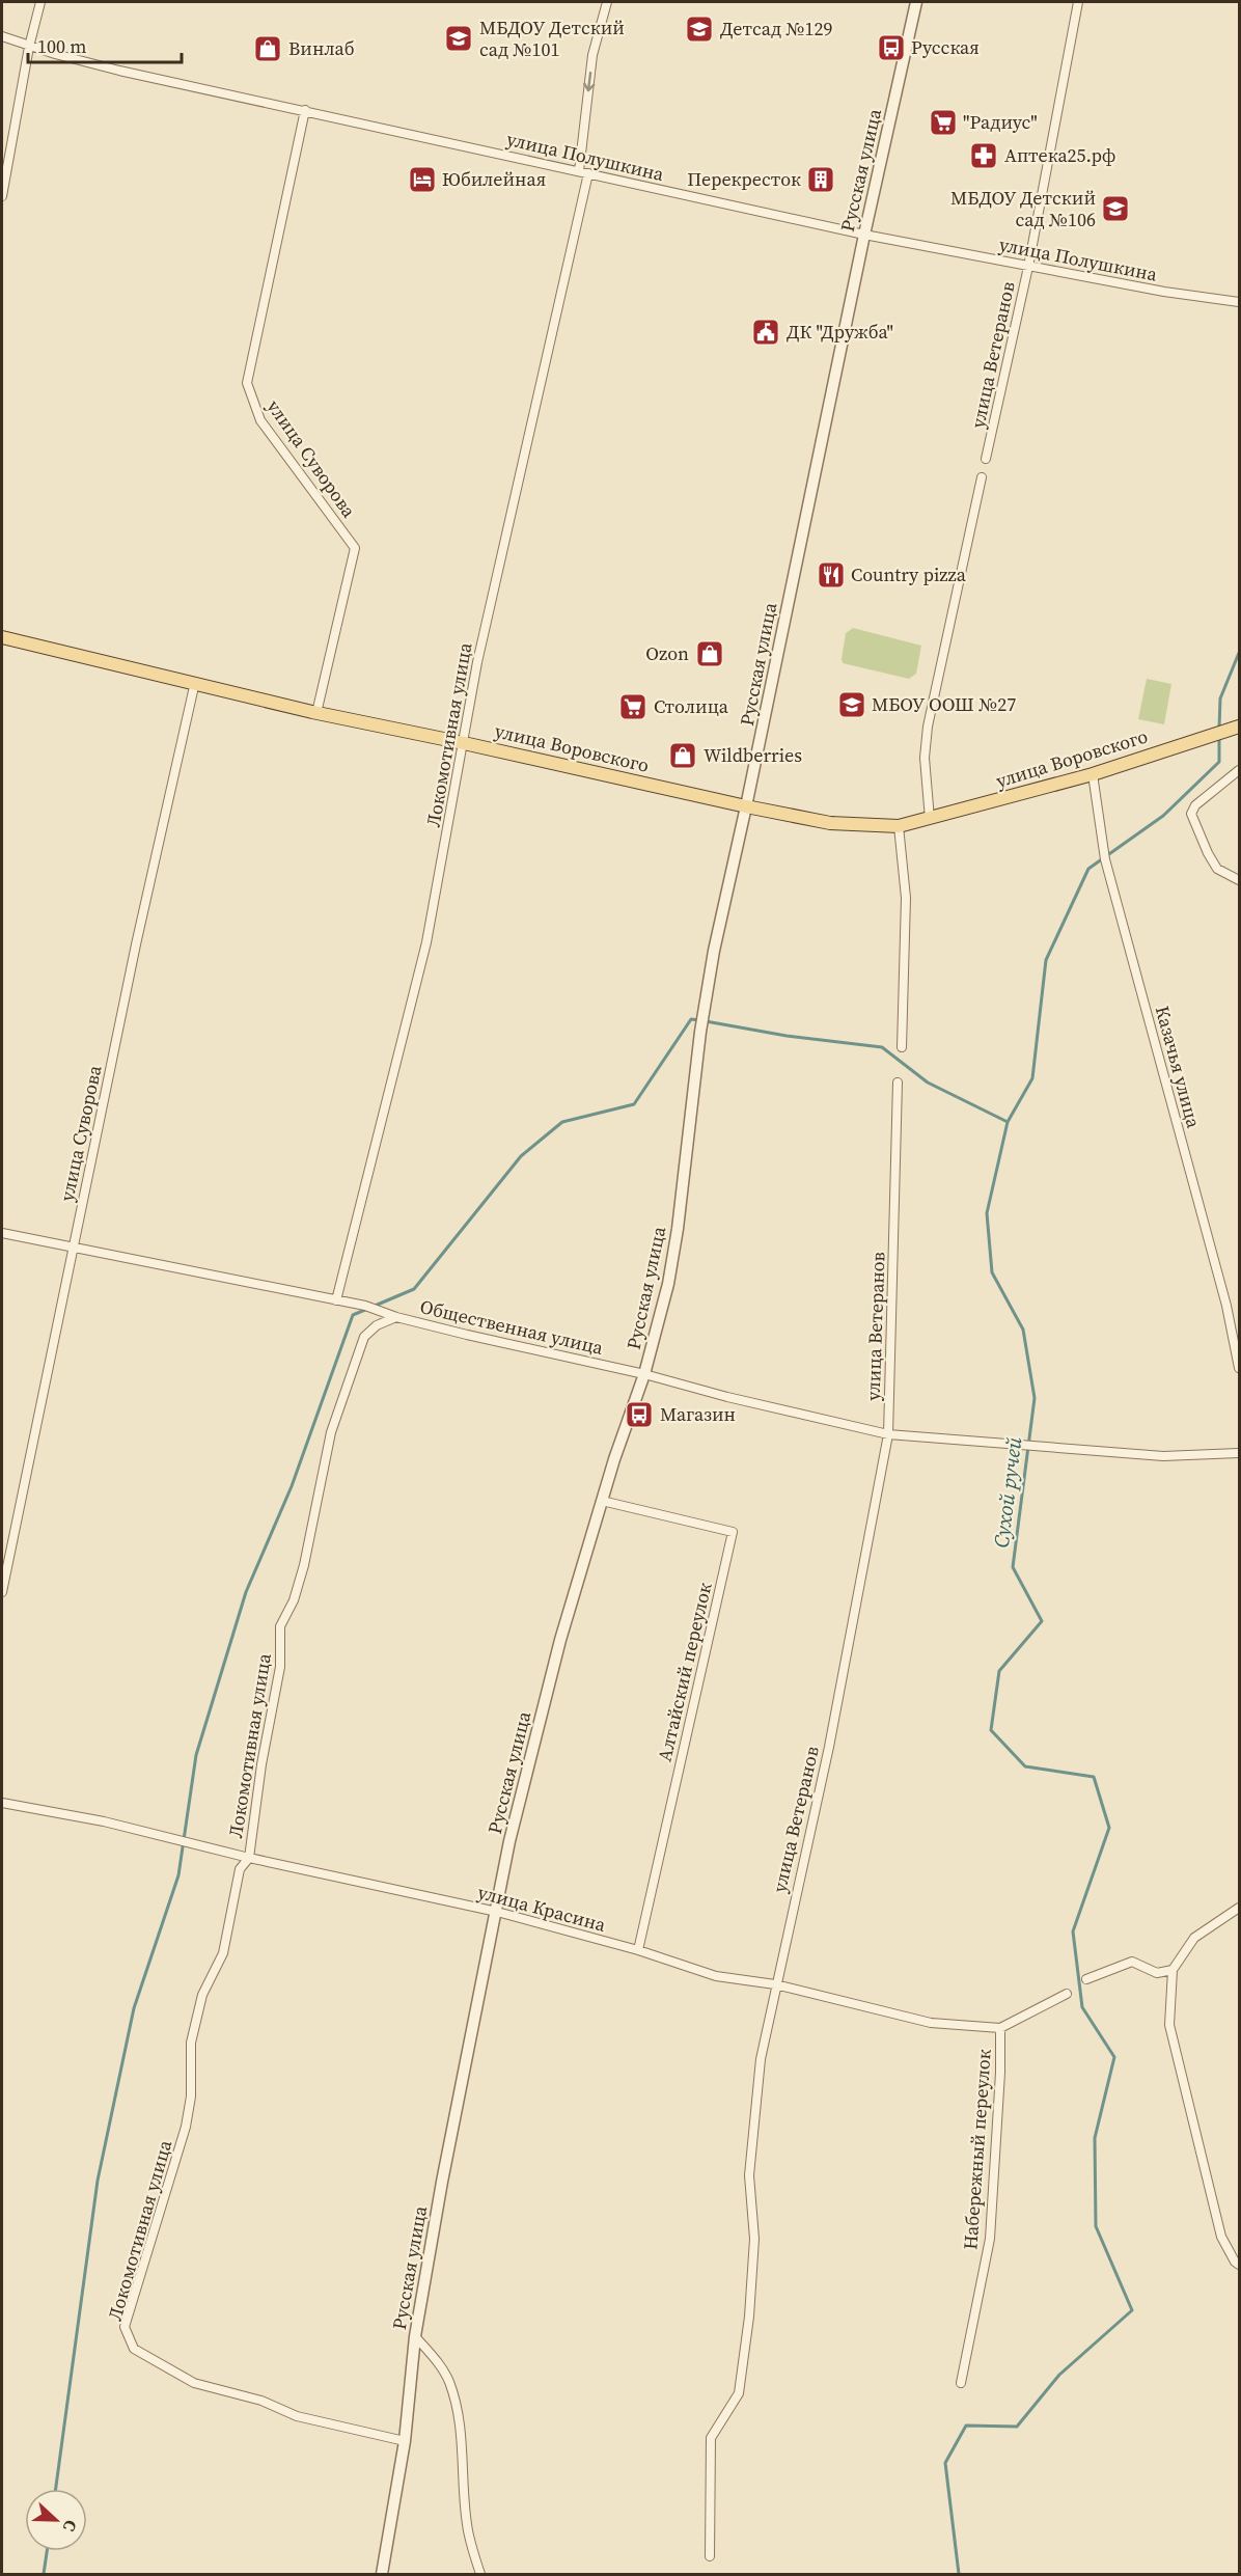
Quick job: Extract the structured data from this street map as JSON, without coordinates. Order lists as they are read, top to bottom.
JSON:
{
  "streets": {
    "main road": ["улица Воровского"],
    "street": [
      "улица Полушкина",
      "Русская улица",
      "улица Ветеранов",
      "улица Суворова",
      "Локомотивная улица",
      "Казачья улица",
      "Общественная улица",
      "Алтайский переулок",
      "улица Красина",
      "Набережный переулок"
    ]
  },
  "crossings": [
    ["улица Полушкина", "Русская улица"],
    ["улица Полушкина", "улица Ветеранов"],
    ["улица Полушкина", "улица Суворова"],
    ["улица Полушкина", "Локомотивная улица"],
    ["Русская улица", "Локомотивная улица"],
    ["Русская улица", "улица Воровского"],
    ["Русская улица", "Общественная улица"],
    ["Русская улица", "Алтайский переулок"],
    ["Русская улица", "улица Красина"],
    ["улица Ветеранов", "Общественная улица"],
    ["улица Ветеранов", "улица Красина"],
    ["улица Суворова", "улица Воровского"],
    ["улица Суворова", "Общественная улица"],
    ["Локомотивная улица", "улица Воровского"],
    ["Локомотивная улица", "Общественная улица"],
    ["Локомотивная улица", "улица Красина"],
    ["улица Воровского", "Казачья улица"],
    ["Алтайский переулок", "улица Красина"],
    ["улица Красина", "Набережный переулок"]
  ],
  "water": ["Сухой ручей"],
  "places": {
    "school or university": [
      "Детсад №129",
      "МБДОУ Детский сад №101",
      "МБДОУ Детский сад №106",
      "МБОУ ООШ №27"
    ],
    "bus stop": ["Русская", "Магазин"],
    "shop": ["Винлаб", "Ozon", "Wildberries"],
    "supermarket": ["\"Радиус\"", "Столица"],
    "pharmacy": ["Аптека25.рф"],
    "hotel": ["Юбилейная"],
    "building": ["Перекресток"],
    "public building": ["ДК \"Дружба\""],
    "restaurant": ["Country pizza"]
  },
  "scale_bar": "100 m",
  "north": "right"
}
